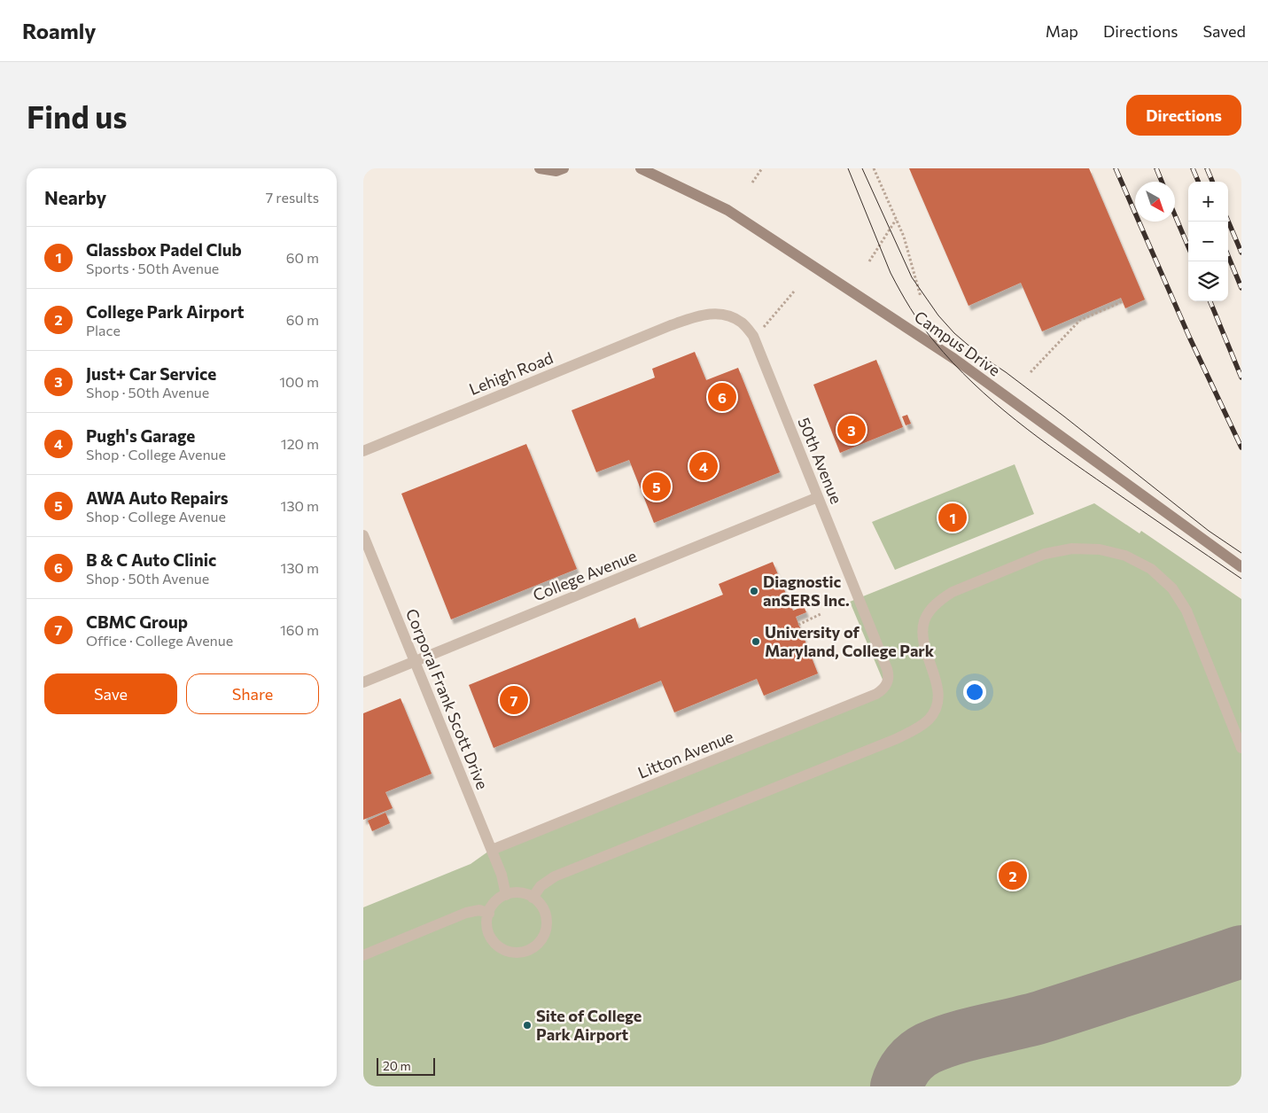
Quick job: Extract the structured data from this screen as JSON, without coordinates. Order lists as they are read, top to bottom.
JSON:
{
  "streets": {
    "main road": ["Campus Drive"],
    "street": [
      "Lehigh Road",
      "50th Avenue",
      "College Avenue",
      "Corporal Frank Scott Drive",
      "Litton Avenue"
    ]
  },
  "crossings": [
    ["Lehigh Road", "50th Avenue"],
    ["50th Avenue", "College Avenue"],
    ["50th Avenue", "Litton Avenue"],
    ["College Avenue", "Corporal Frank Scott Drive"],
    ["Corporal Frank Scott Drive", "Litton Avenue"]
  ],
  "places": ["Diagnostic anSERS Inc.", "University of Maryland, College Park", "Site of College Park Airport"],
  "scale_bar": "20 m",
  "north": "bottom right",
  "page": {
    "header": "Roamly",
    "nav": ["Map", "Directions", "Saved"],
    "buttons": [
      "Directions",
      ["Save", "Share"]
    ],
    "title": "Find us",
    "heading": ["Nearby", "7 results"],
    "map_buttons": ["+", "−"],
    "list": [
      {
        "mark": "1",
        "name": "Glassbox Padel Club",
        "note": "Sports · 50th Avenue",
        "value": "60 m"
      },
      {
        "mark": "2",
        "name": "College Park Airport",
        "note": "Place",
        "value": "60 m"
      },
      {
        "mark": "3",
        "name": "Just+ Car Service",
        "note": "Shop · 50th Avenue",
        "value": "100 m"
      },
      {
        "mark": "4",
        "name": "Pugh's Garage",
        "note": "Shop · College Avenue",
        "value": "120 m"
      },
      {
        "mark": "5",
        "name": "AWA Auto Repairs",
        "note": "Shop · College Avenue",
        "value": "130 m"
      },
      {
        "mark": "6",
        "name": "B & C Auto Clinic",
        "note": "Shop · 50th Avenue",
        "value": "130 m"
      },
      {
        "mark": "7",
        "name": "CBMC Group",
        "note": "Office · College Avenue",
        "value": "160 m"
      }
    ],
    "pins": [
      "6",
      "3",
      "4",
      "5",
      "1",
      "7",
      "2"
    ],
    "scale": "20 m"
  }
}
